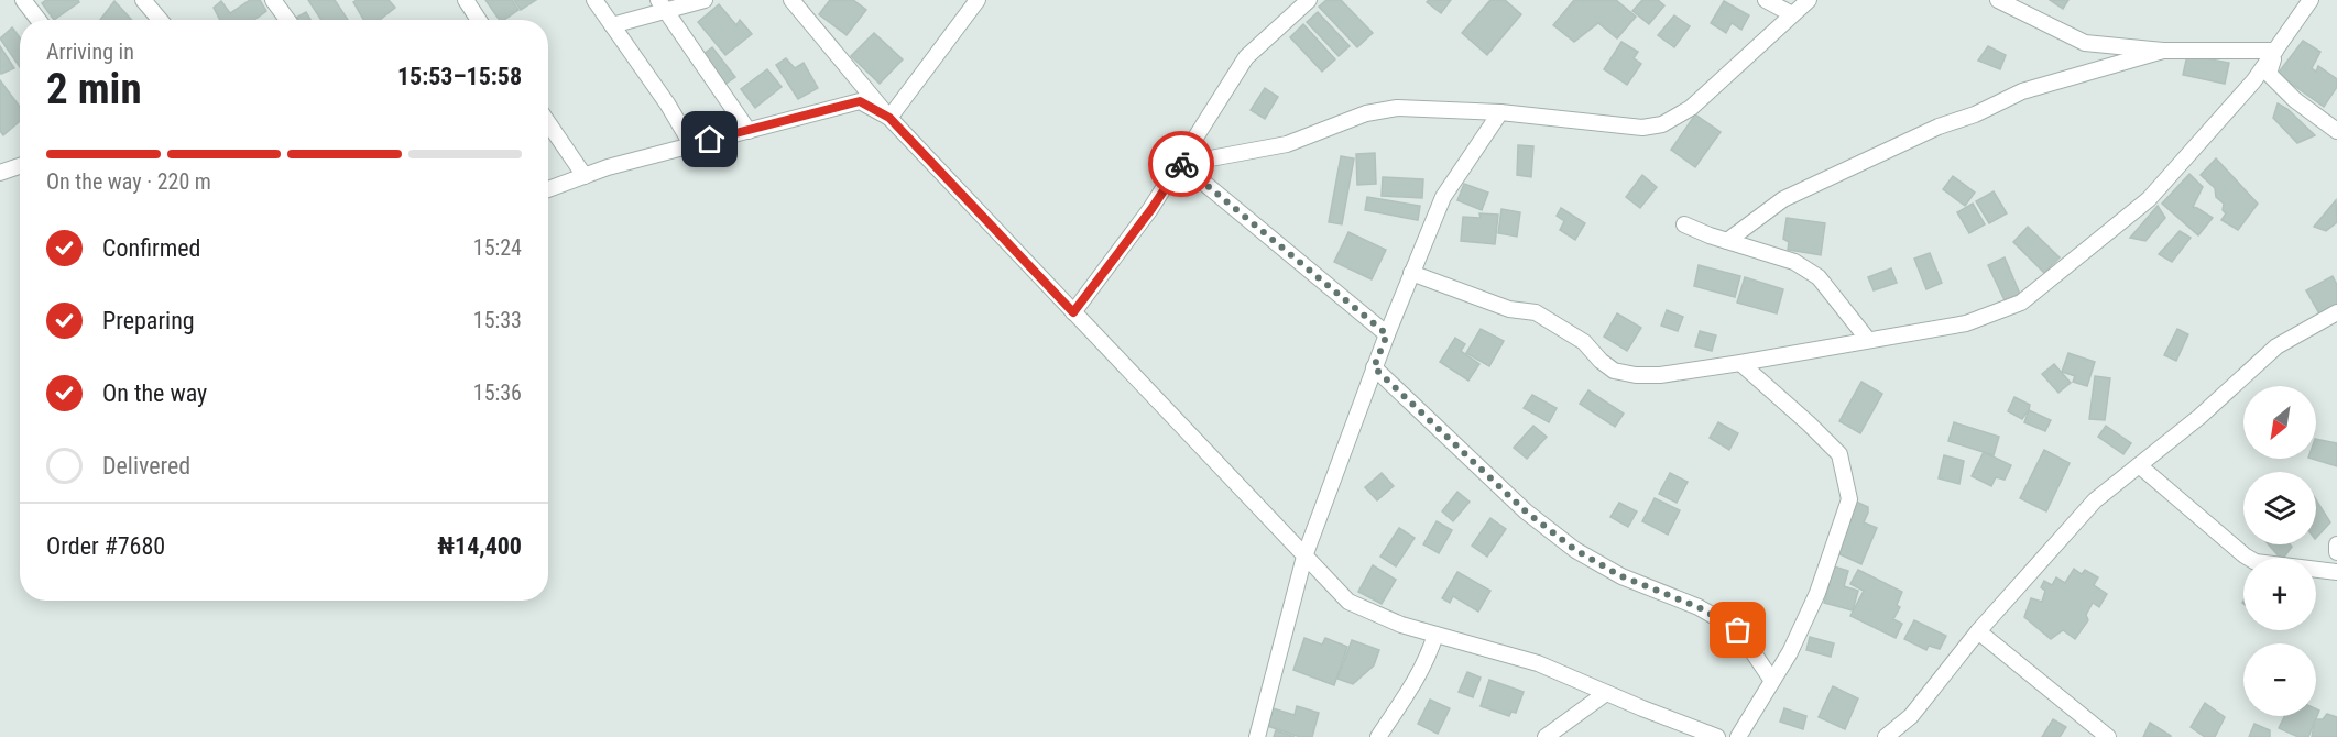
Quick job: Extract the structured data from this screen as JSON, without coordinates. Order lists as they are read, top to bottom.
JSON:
{
  "north": "bottom left",
  "page": {
    "heading": ["2 min", "Arriving in", "15:53–15:58"],
    "panel": ["Order #7680", "₦14,400"],
    "bar": "On the way · 220 m",
    "list": [
      ["Confirmed", "15:24"],
      ["Preparing", "15:33"],
      ["On the way", "15:36"],
      "Delivered"
    ],
    "map_buttons": ["+", "−"]
  }
}
